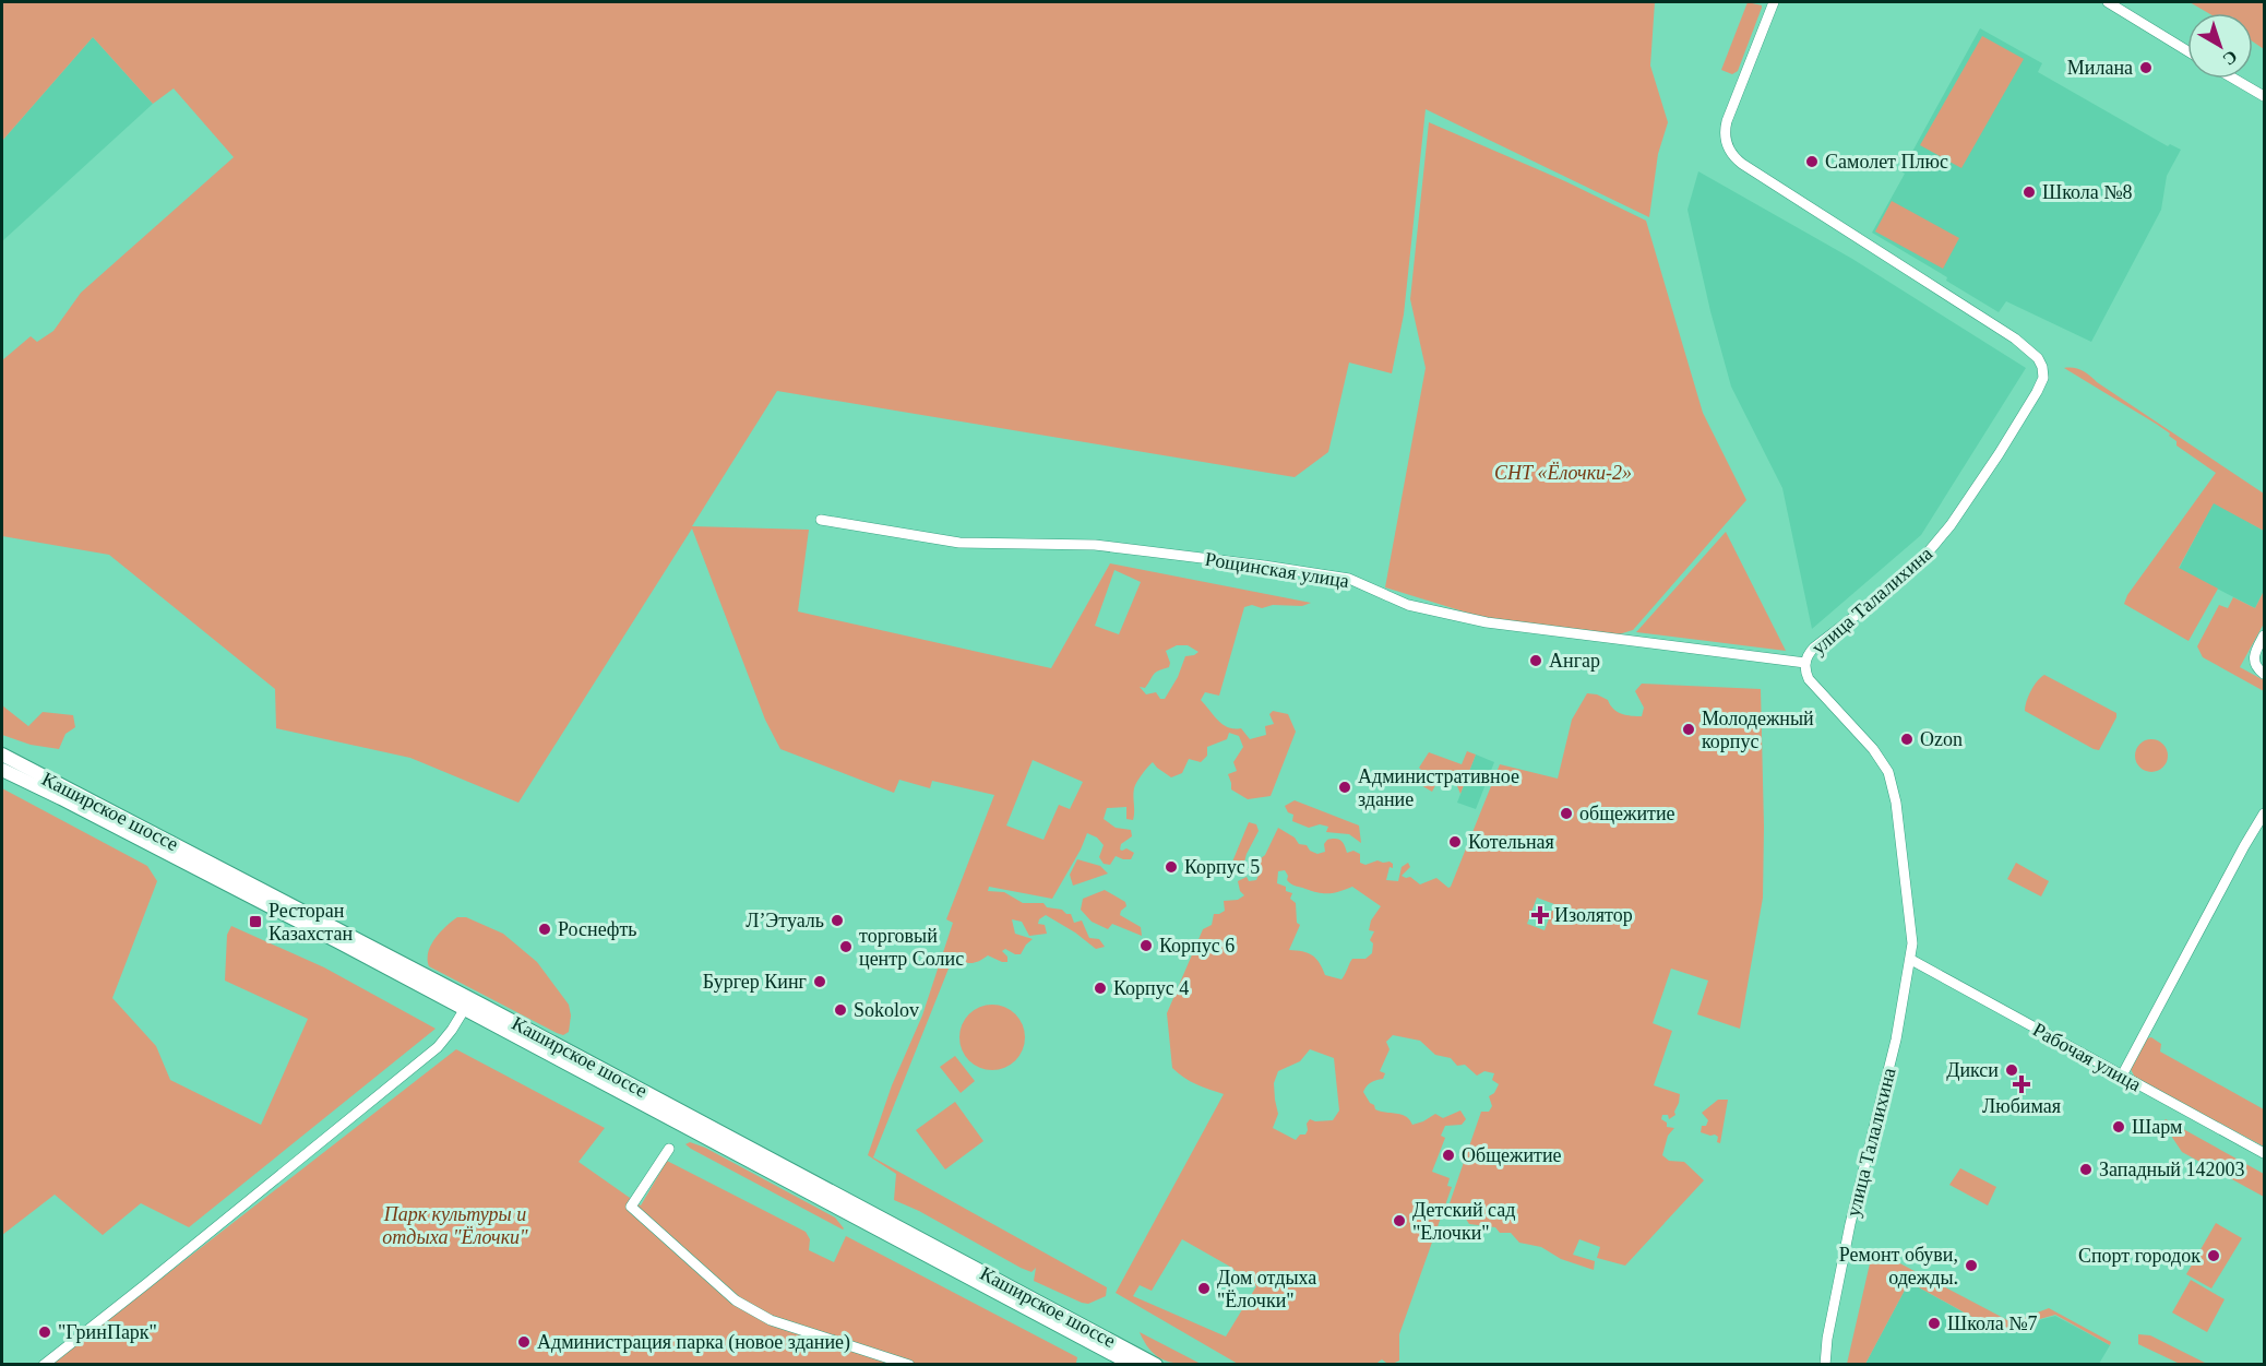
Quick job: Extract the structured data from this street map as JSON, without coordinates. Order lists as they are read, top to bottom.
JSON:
{
  "streets": {
    "main road": ["Каширское шоссе"],
    "street": ["Рощинская улица", "улица Талалихина", "Рабочая улица"]
  },
  "crossings": [
    ["Рощинская улица", "улица Талалихина"],
    ["улица Талалихина", "Рабочая улица"]
  ],
  "parks": ["СНТ «Ёлочки-2»", "Парк культуры и отдыха \"Ёлочки\""],
  "places": {
    "other": [
      "Милана",
      "Самолет Плюс",
      "Школа №8",
      "Ангар",
      "Молодежный корпус",
      "Ozon",
      "Административное здание",
      "общежитие",
      "Котельная",
      "Корпус 5",
      "Л’Этуаль",
      "Роснефть",
      "Корпус 6",
      "торговый центр Солис",
      "Бургер Кинг",
      "Корпус 4",
      "Sokolov",
      "Дикси",
      "Шарм",
      "Общежитие",
      "Западный 142003",
      "Детский сад \"Елочки\"",
      "Спорт городок",
      "Ремонт обуви, одежды.",
      "Дом отдыха \"Ёлочки\"",
      "Школа №7",
      "\"ГринПарк\"",
      "Администрация парка (новое здание)"
    ],
    "health": ["Изолятор", "Любимая"],
    "transit": ["Ресторан Казахстан"]
  },
  "north": "bottom right"
}
